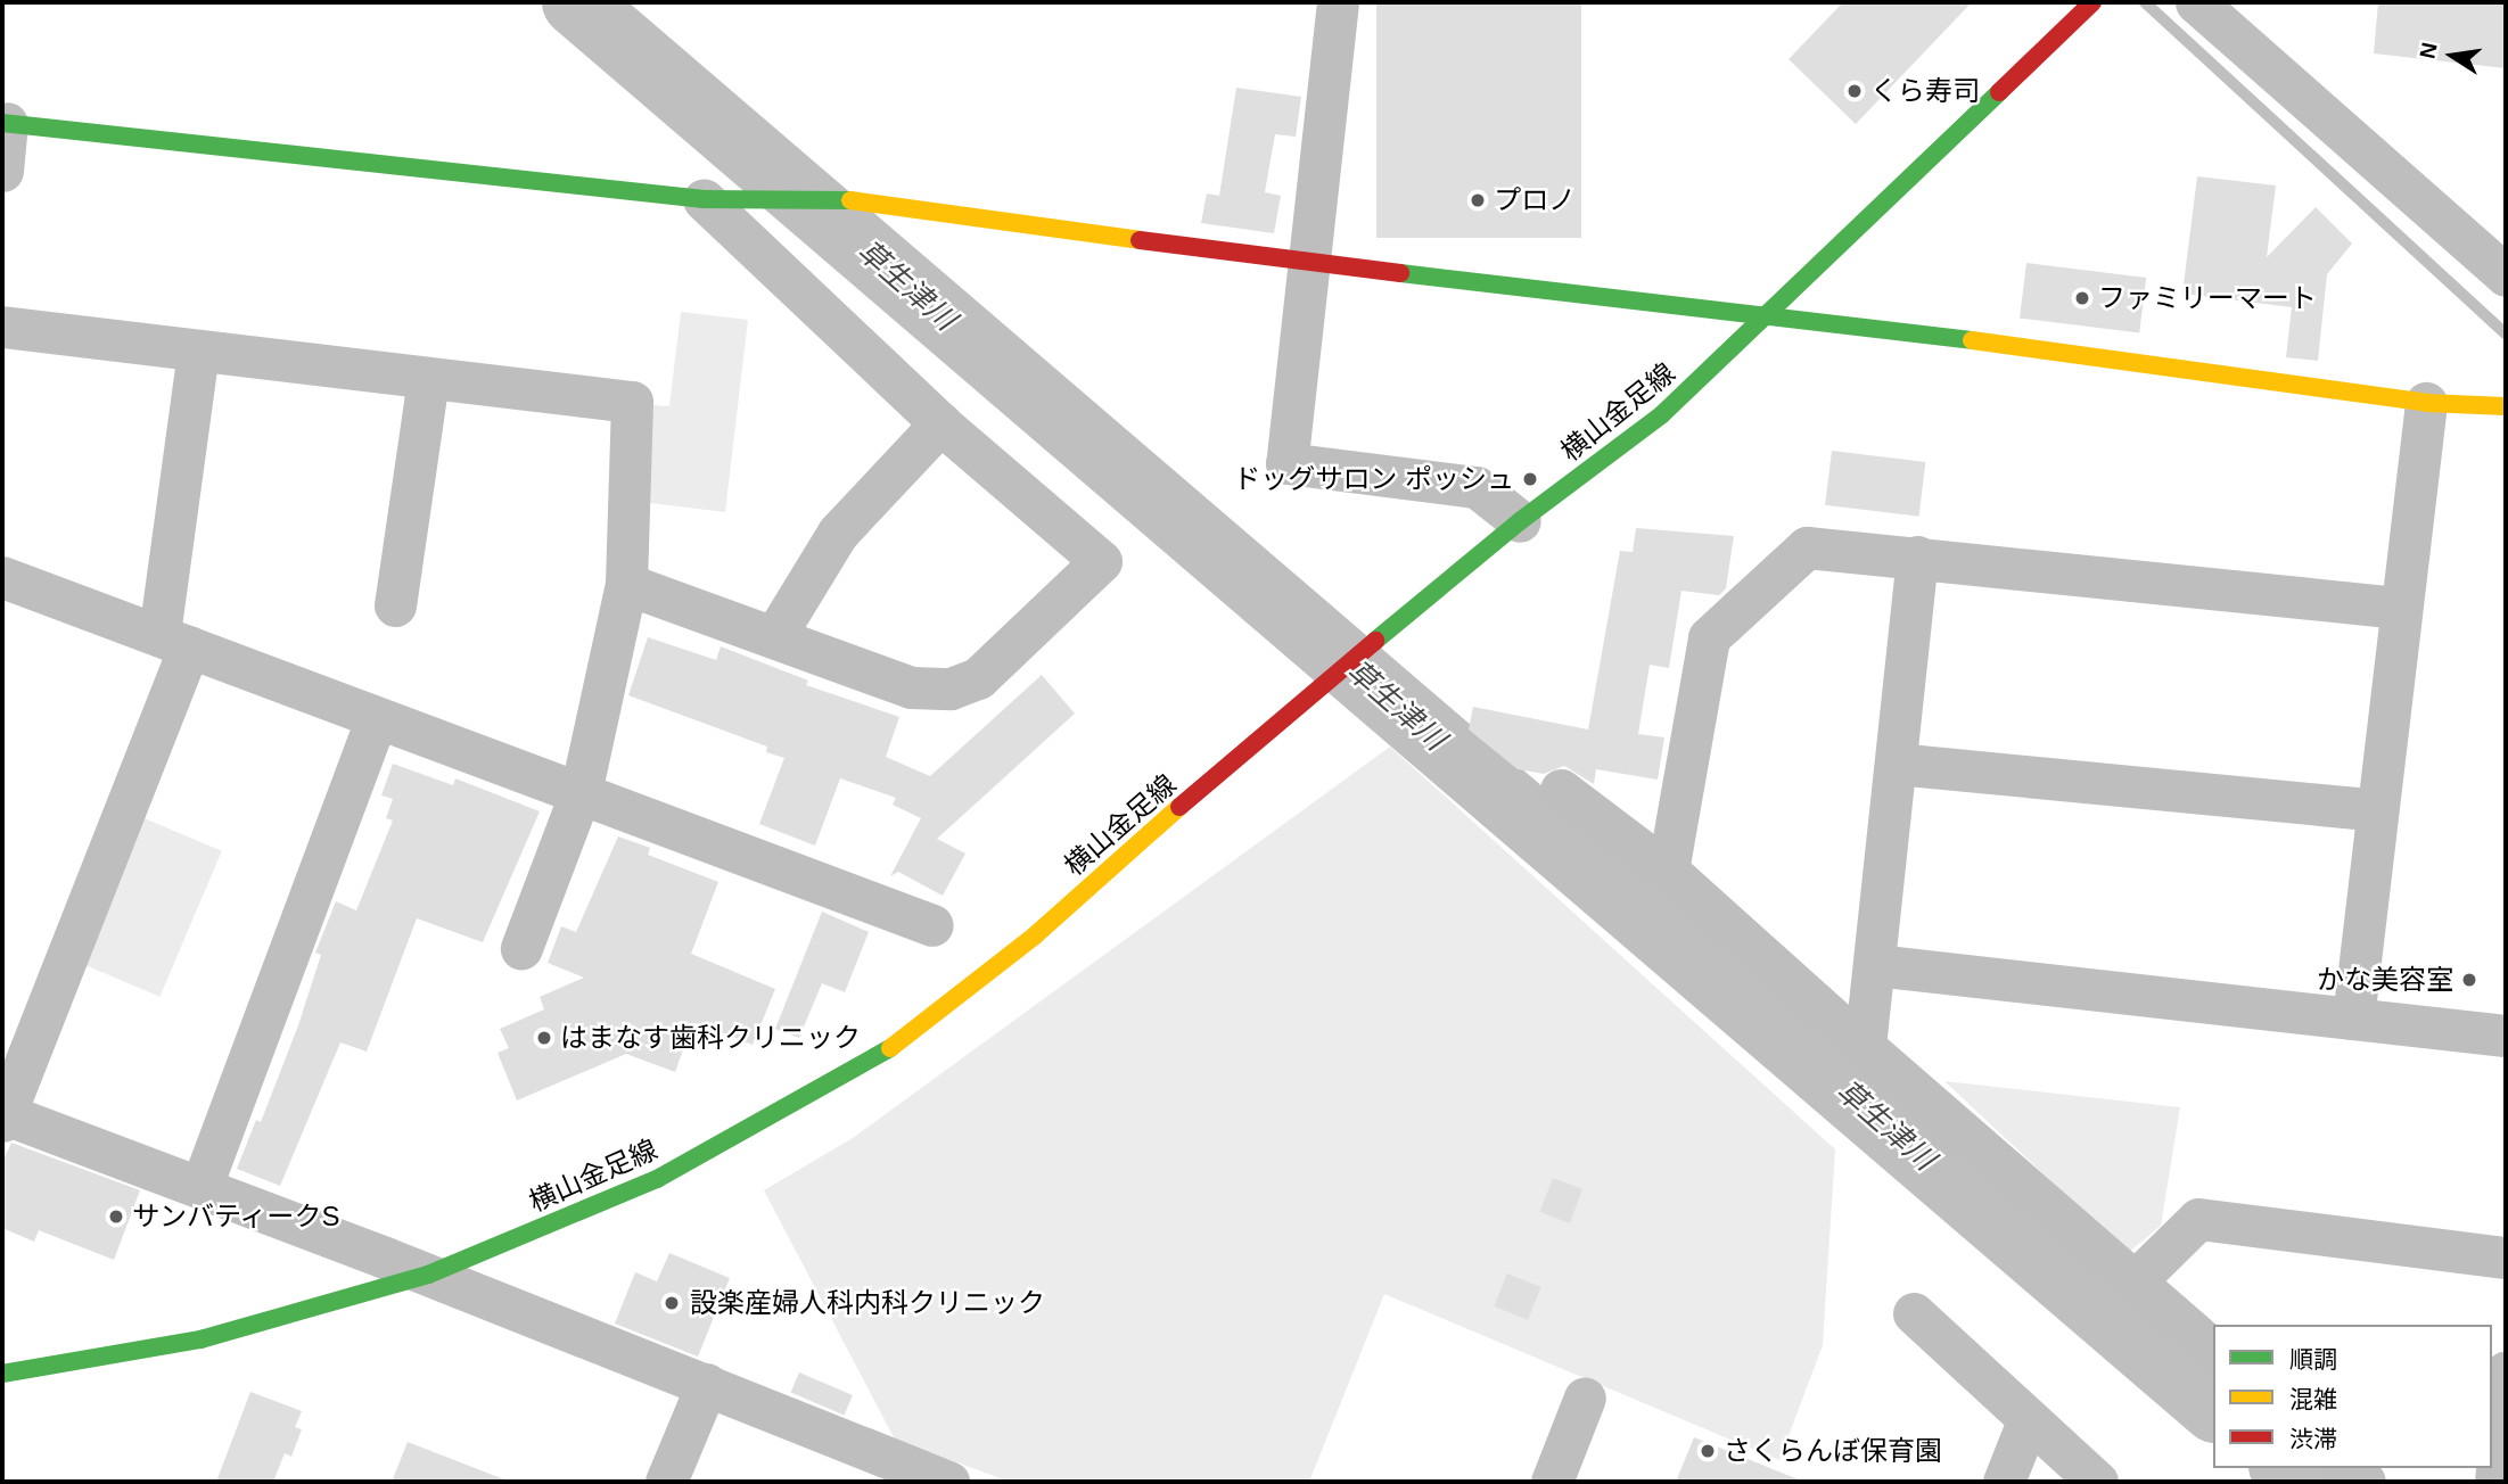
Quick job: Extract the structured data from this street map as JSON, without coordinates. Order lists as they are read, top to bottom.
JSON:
{
  "streets": {
    "street": ["横山金足線"]
  },
  "water": ["草生津川"],
  "places": [
    "くら寿司",
    "プロノ",
    "ファミリーマート",
    "ドッグサロン ポッシュ",
    "かな美容室",
    "はまなす歯科クリニック",
    "サンバティークS",
    "設楽産婦人科内科クリニック",
    "さくらんぼ保育園"
  ],
  "legend": ["順調", "混雑", "渋滞"],
  "north": "left"
}
